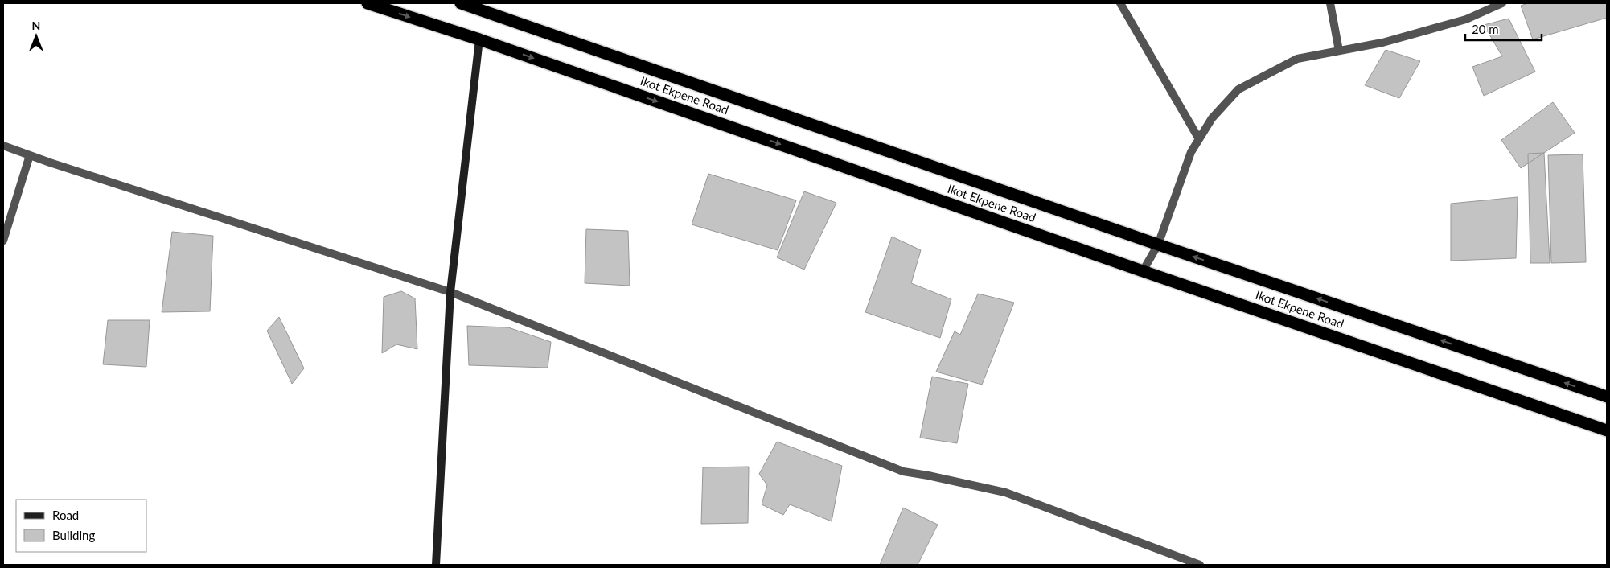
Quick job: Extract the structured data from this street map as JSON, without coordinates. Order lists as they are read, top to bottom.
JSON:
{
  "streets": {
    "highway": ["Ikot Ekpene Road"]
  },
  "legend": ["Road", "Building"],
  "scale_bar": "20 m",
  "north": "top"
}
